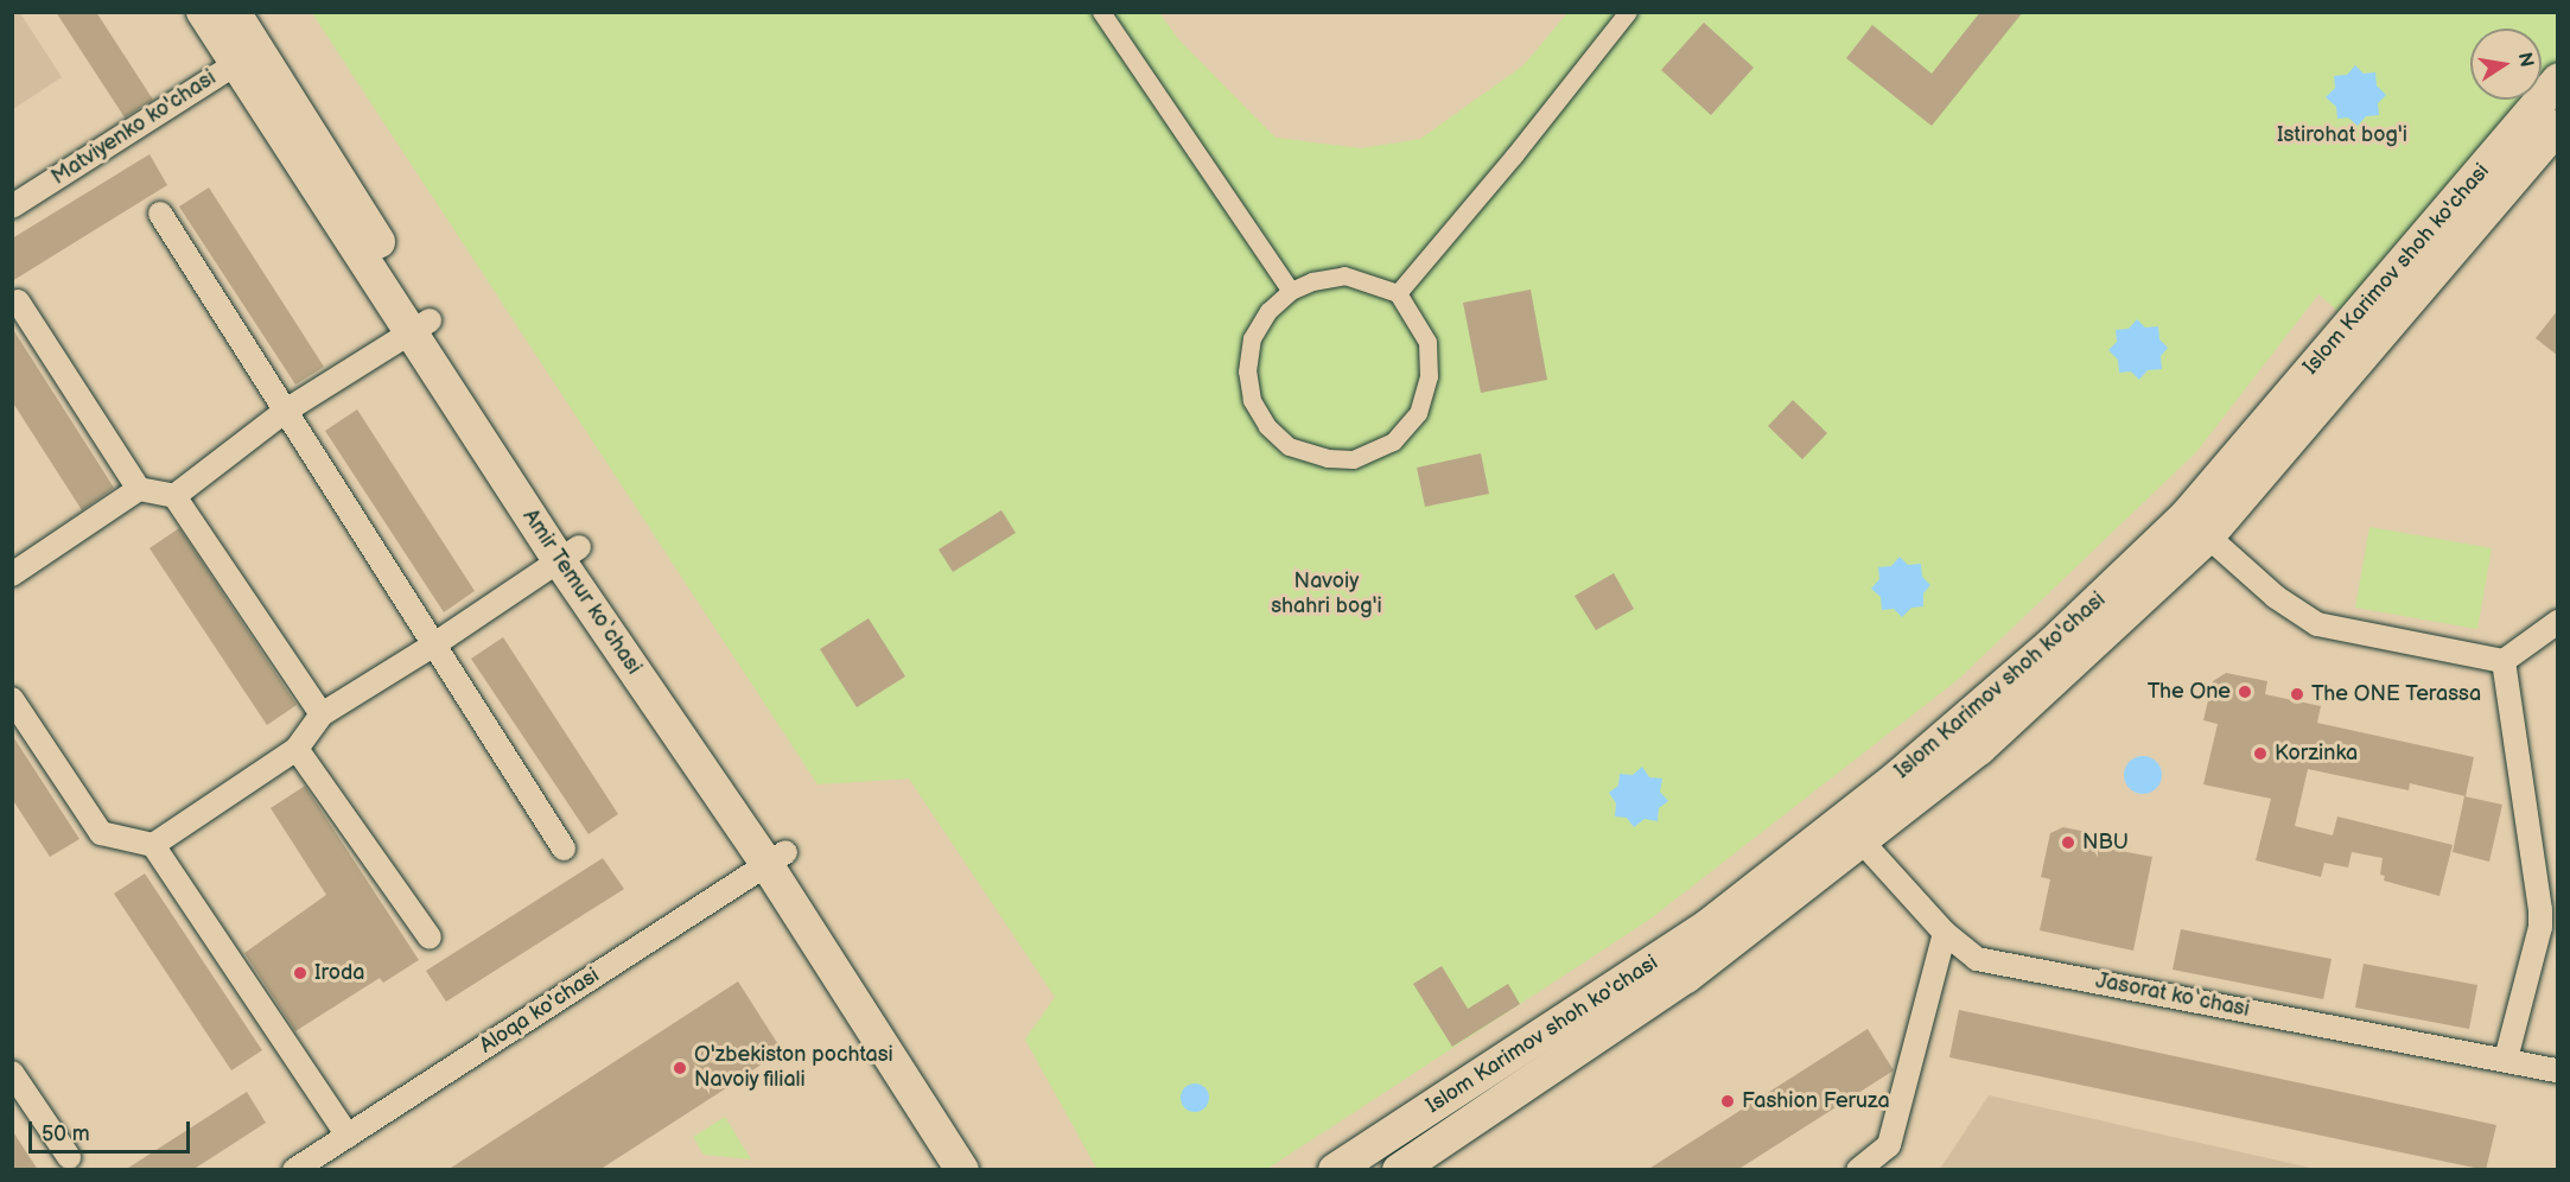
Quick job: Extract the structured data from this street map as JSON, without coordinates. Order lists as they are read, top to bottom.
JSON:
{
  "streets": {
    "main road": ["Islom Karimov shoh ko'chasi", "Amir Temur ko‘chasi"],
    "street": ["Matviyenko ko'chasi", "Jasorat ko‘chasi", "Aloqa ko'chasi"]
  },
  "crossings": [
    ["Matviyenko ko'chasi", "Amir Temur ko‘chasi"],
    ["Islom Karimov shoh ko'chasi", "Jasorat ko‘chasi"],
    ["Amir Temur ko‘chasi", "Aloqa ko'chasi"]
  ],
  "parks": ["Istirohat bog'i", "Navoiy shahri bog'i"],
  "places": [
    "The One",
    "The ONE Terassa",
    "Korzinka",
    "NBU",
    "Iroda",
    "O'zbekiston pochtasi Navoiy filiali",
    "Fashion Feruza"
  ],
  "scale_bar": "50 m",
  "north": "right"
}
